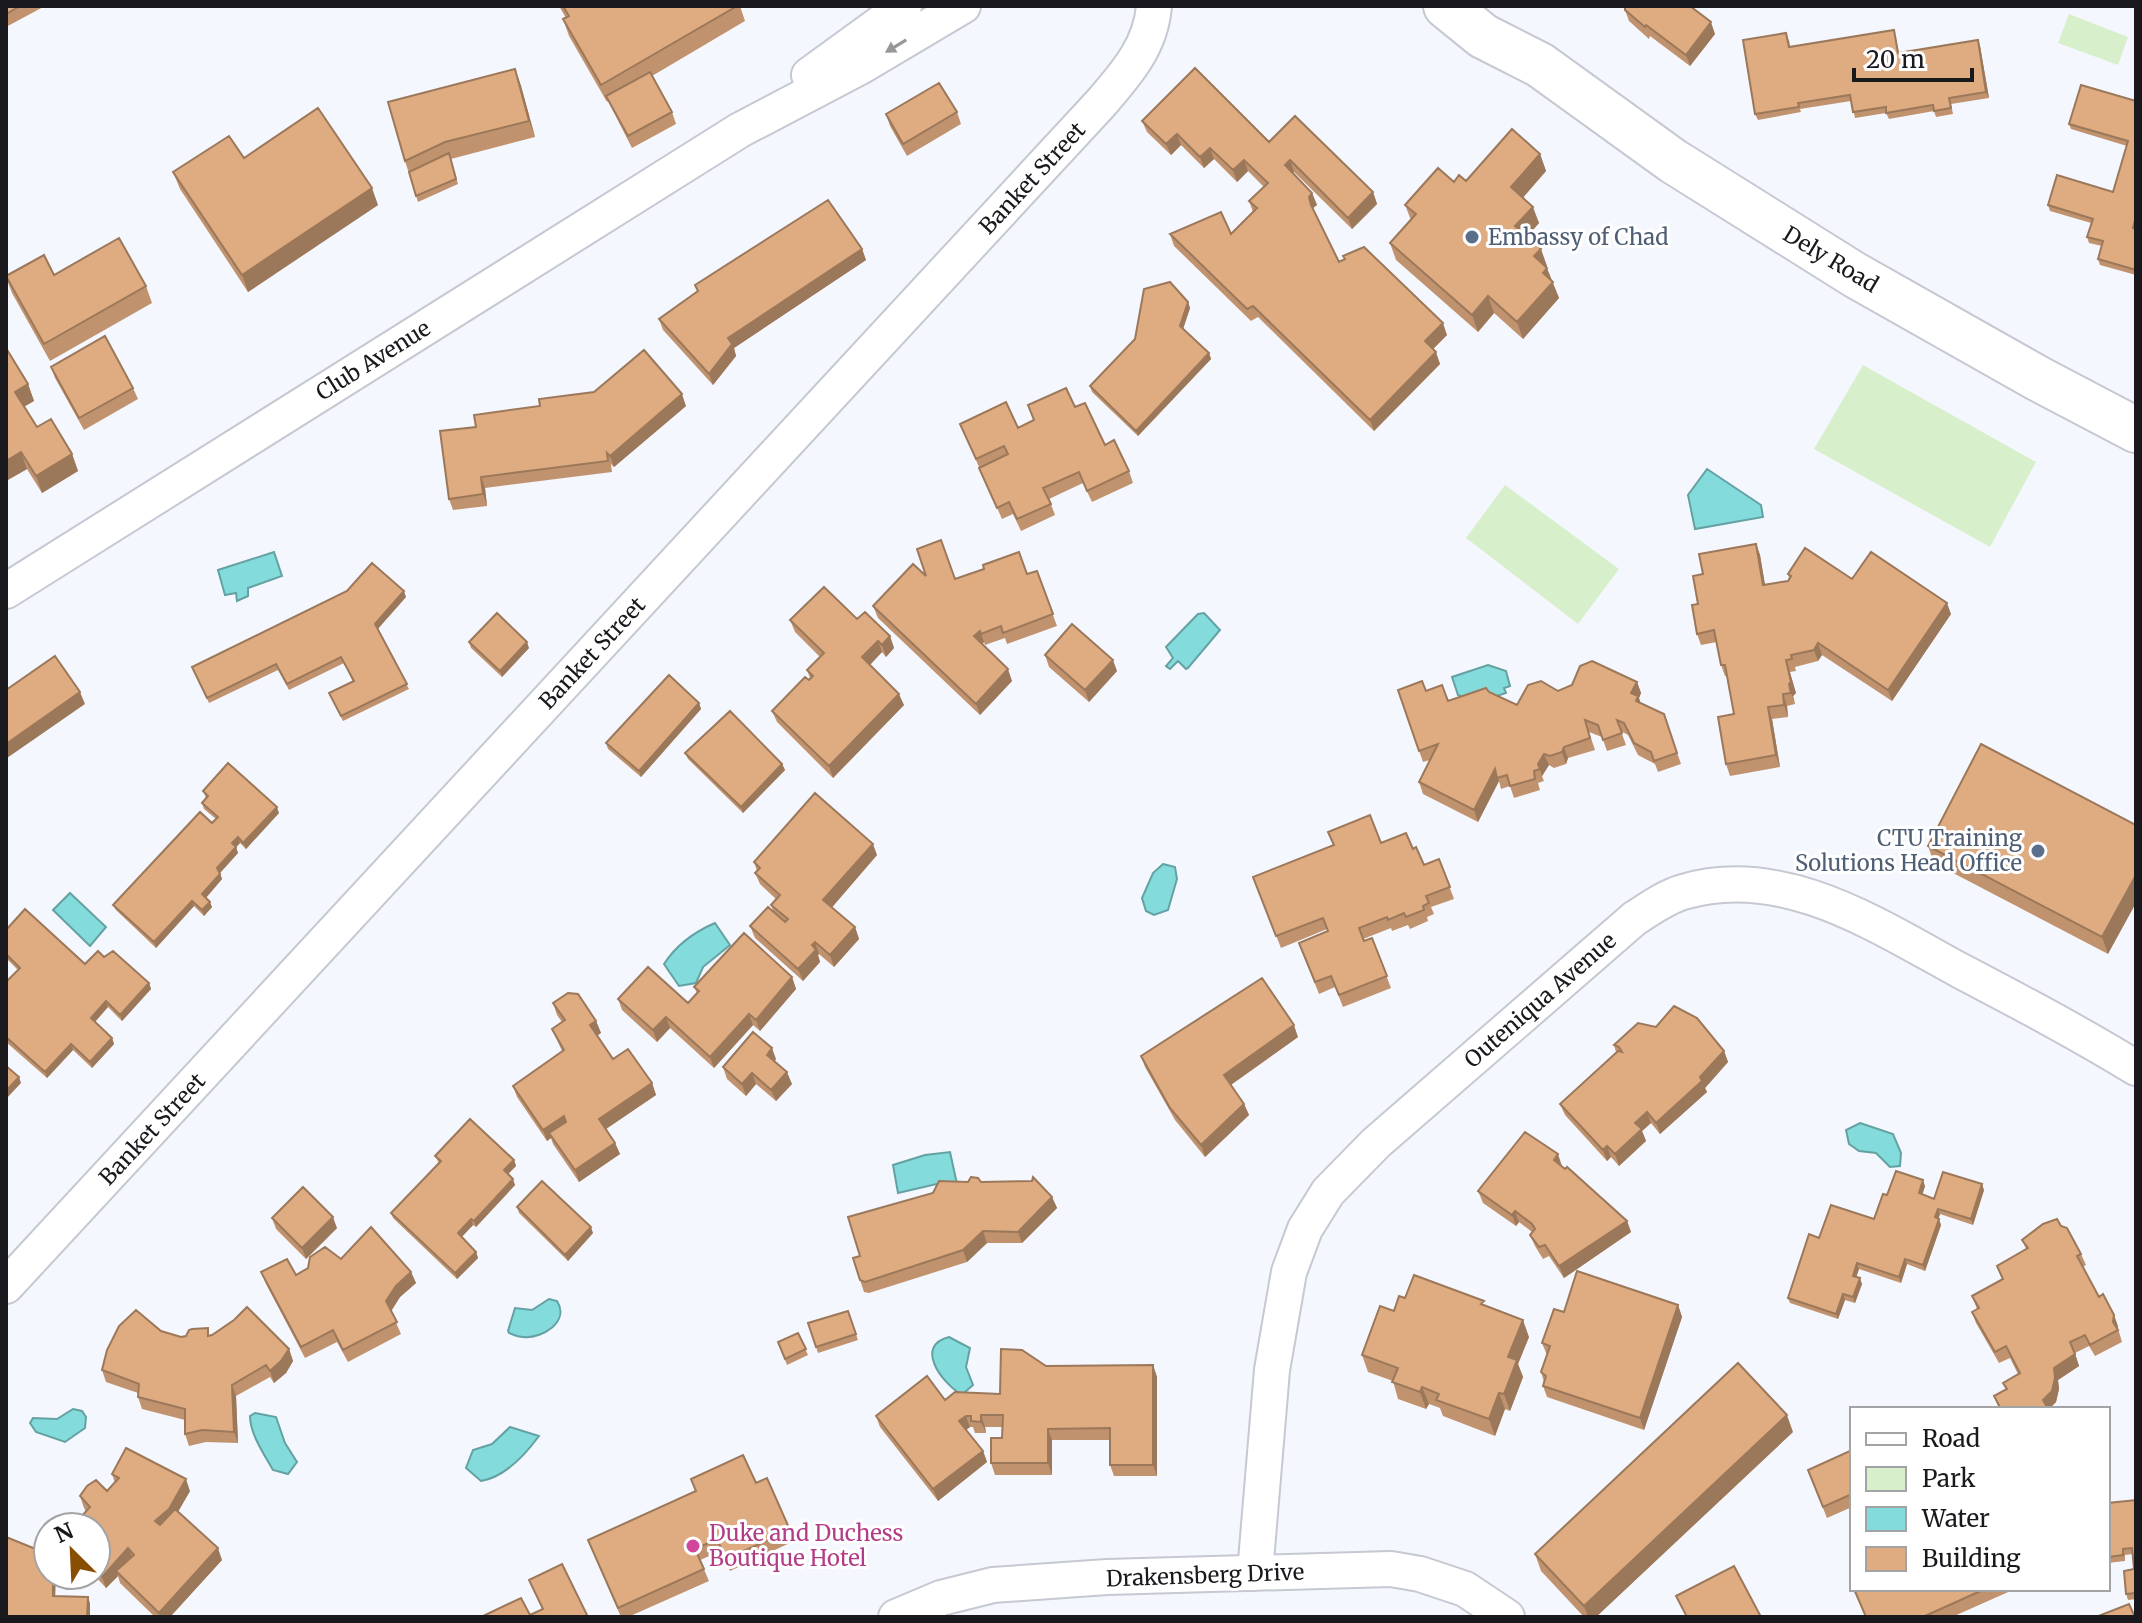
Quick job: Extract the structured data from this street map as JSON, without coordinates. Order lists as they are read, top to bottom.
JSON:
{
  "streets": {
    "street": [
      "Banket Street",
      "Dely Road",
      "Club Avenue",
      "Outeniqua Avenue",
      "Drakensberg Drive"
    ]
  },
  "crossings": [
    ["Outeniqua Avenue", "Drakensberg Drive"]
  ],
  "places": ["Embassy of Chad", "CTU Training Solutions Head Office", "Duke and Duchess Boutique Hotel"],
  "legend": [
    "Road",
    "Park",
    "Water",
    "Building"
  ],
  "scale_bar": "20 m",
  "north": "top left"
}
